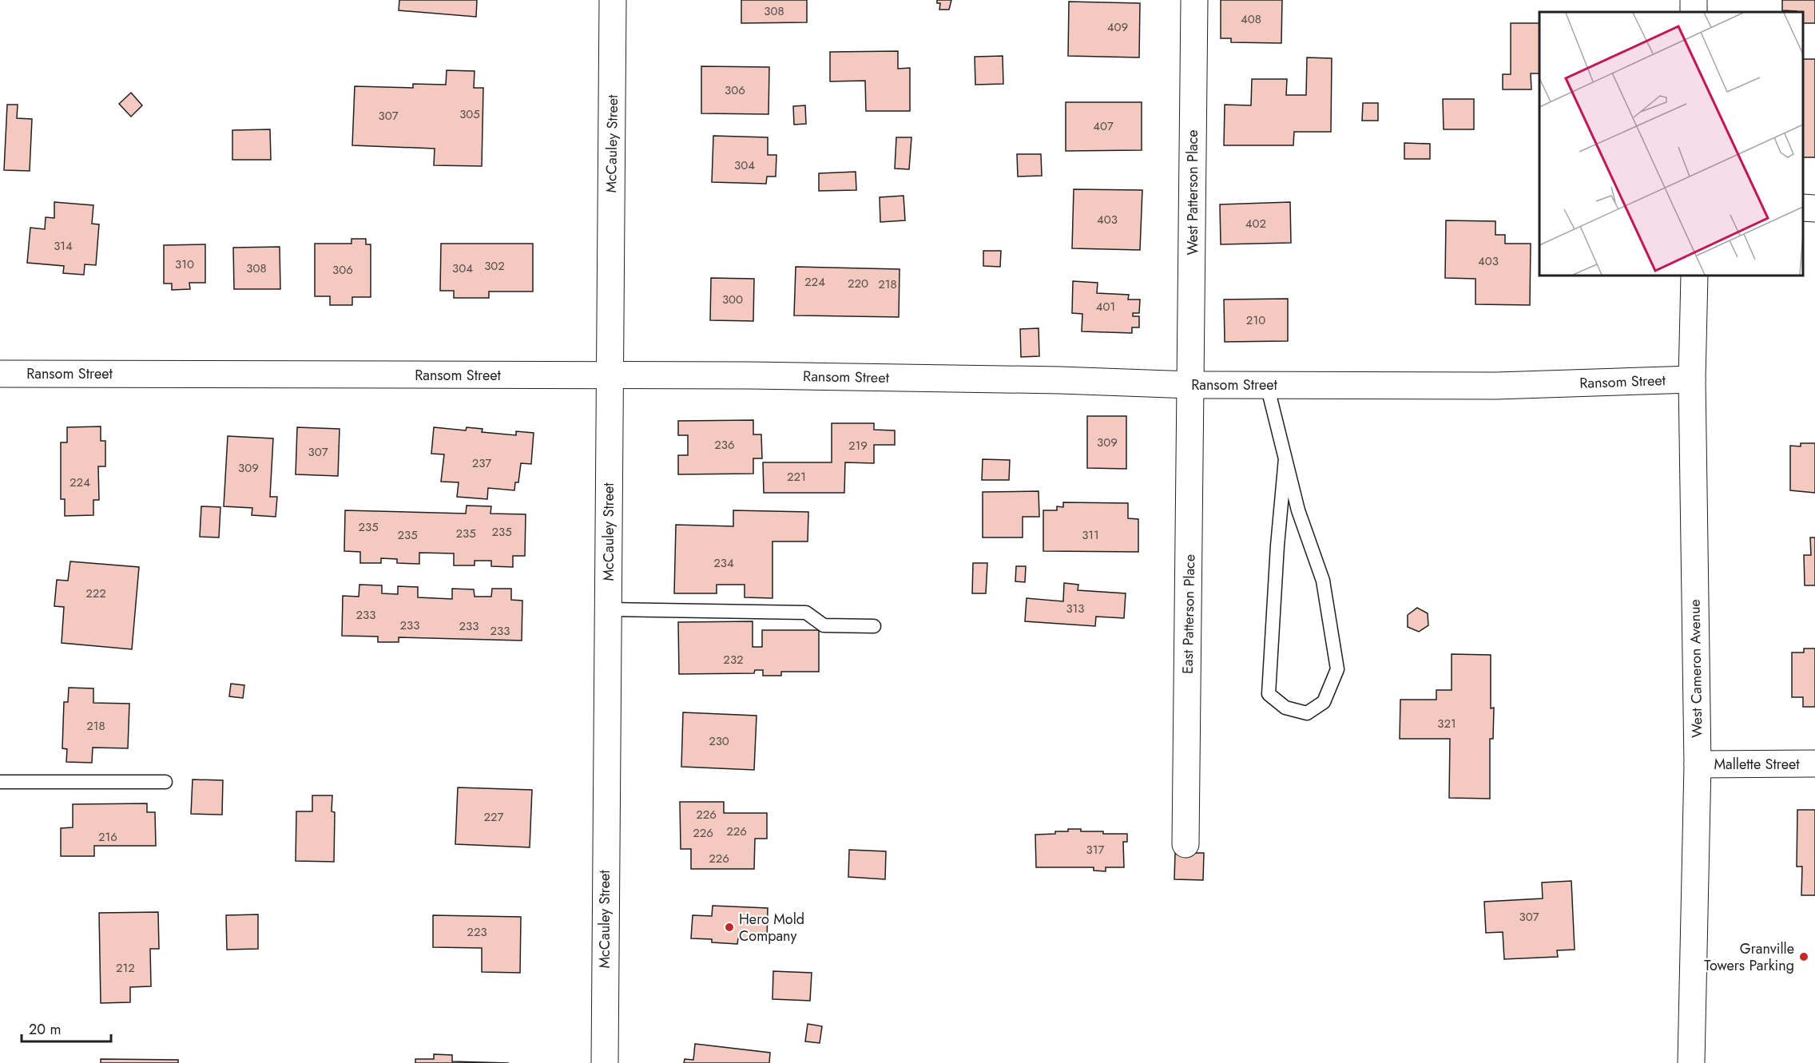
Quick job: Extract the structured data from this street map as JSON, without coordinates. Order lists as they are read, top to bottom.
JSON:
{
  "streets": {
    "street": [
      "McCauley Street",
      "West Patterson Place",
      "Ransom Street",
      "East Patterson Place",
      "West Cameron Avenue",
      "Mallette Street"
    ]
  },
  "crossings": [
    ["McCauley Street", "Ransom Street"],
    ["West Patterson Place", "Ransom Street"],
    ["West Patterson Place", "East Patterson Place"],
    ["Ransom Street", "East Patterson Place"],
    ["Ransom Street", "West Cameron Avenue"],
    ["West Cameron Avenue", "Mallette Street"]
  ],
  "places": ["Hero Mold Company", "Granville Towers Parking"],
  "house_numbers": [
    "308",
    "408",
    "409",
    "306",
    "305",
    "307",
    "407",
    "304",
    "403",
    "402",
    "314",
    "403",
    "310",
    "302",
    "308",
    "304",
    "306",
    "224",
    "220",
    "218",
    "300",
    "401",
    "210",
    "309",
    "236",
    "219",
    "307",
    "237",
    "309",
    "221",
    "224",
    "235",
    "235",
    "235",
    "235",
    "311",
    "234",
    "222",
    "313",
    "233",
    "233",
    "233",
    "233",
    "232",
    "321",
    "218",
    "230",
    "226",
    "227",
    "226",
    "226",
    "216",
    "317",
    "226",
    "307",
    "223",
    "212"
  ],
  "scale_bar": "20 m"
}
